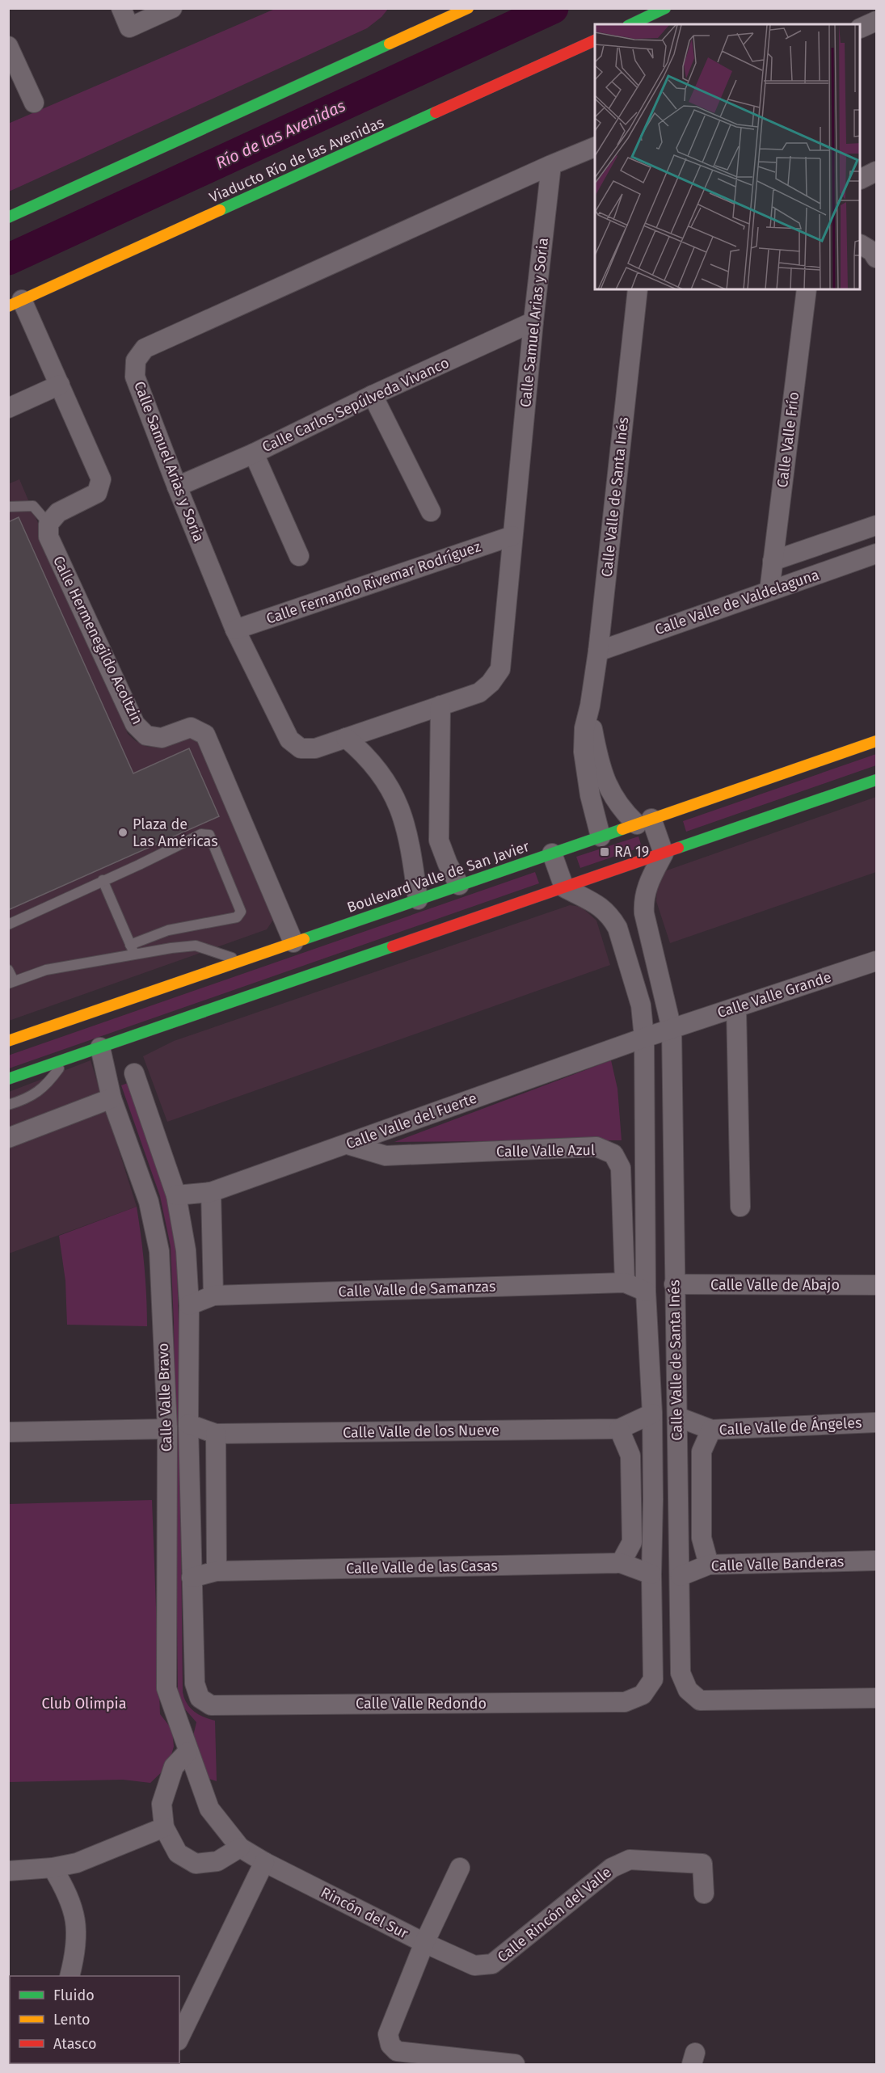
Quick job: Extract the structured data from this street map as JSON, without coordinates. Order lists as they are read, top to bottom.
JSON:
{
  "streets": {
    "main road": ["Viaducto Río de las Avenidas", "Boulevard Valle de San Javier"],
    "street": [
      "Calle Samuel Arias y Soria",
      "Calle Carlos Sepúlveda Vivanco",
      "Calle Valle Frío",
      "Calle Valle de Santa Inés",
      "Calle Fernando Rivemar Rodríguez",
      "Calle Valle de Valdelaguna",
      "Calle Hermenegildo Acoltzin",
      "Calle Valle Grande",
      "Calle Valle del Fuerte",
      "Calle Valle Azul",
      "Calle Valle de Abajo",
      "Calle Valle de Samanzas",
      "Calle Valle Bravo",
      "Calle Valle de Ángeles",
      "Calle Valle de los Nueve",
      "Calle Valle Banderas",
      "Calle Valle de las Casas",
      "Calle Valle Redondo",
      "Rincón del Sur",
      "Calle Rincón del Valle"
    ]
  },
  "crossings": [
    ["Calle Samuel Arias y Soria", "Calle Carlos Sepúlveda Vivanco"],
    ["Calle Samuel Arias y Soria", "Calle Fernando Rivemar Rodríguez"],
    ["Calle Valle Frío", "Calle Valle de Valdelaguna"],
    ["Calle Valle de Santa Inés", "Calle Valle de Valdelaguna"],
    ["Calle Valle de Santa Inés", "Boulevard Valle de San Javier"],
    ["Calle Valle de Santa Inés", "Calle Valle Grande"],
    ["Calle Valle de Santa Inés", "Calle Valle del Fuerte"],
    ["Calle Valle de Santa Inés", "Calle Valle de Abajo"],
    ["Calle Valle de Santa Inés", "Calle Valle de Samanzas"],
    ["Calle Valle de Santa Inés", "Calle Valle de Ángeles"],
    ["Calle Valle de Santa Inés", "Calle Valle de los Nueve"],
    ["Calle Valle de Santa Inés", "Calle Valle Banderas"],
    ["Calle Valle de Santa Inés", "Calle Valle de las Casas"],
    ["Calle Valle de Santa Inés", "Calle Valle Redondo"],
    ["Calle Hermenegildo Acoltzin", "Boulevard Valle de San Javier"],
    ["Calle Valle Grande", "Calle Valle del Fuerte"],
    ["Calle Valle del Fuerte", "Calle Valle Azul"],
    ["Calle Valle del Fuerte", "Calle Valle Bravo"],
    ["Calle Valle Azul", "Calle Valle de Samanzas"],
    ["Calle Valle de Samanzas", "Calle Valle Bravo"],
    ["Calle Valle Bravo", "Calle Valle de los Nueve"],
    ["Calle Valle Bravo", "Calle Valle de las Casas"],
    ["Calle Valle Bravo", "Calle Valle Redondo"],
    ["Calle Valle Bravo", "Rincón del Sur"],
    ["Rincón del Sur", "Calle Rincón del Valle"]
  ],
  "water": ["Río de las Avenidas"],
  "parks": ["Club Olimpia"],
  "places": {
    "other": ["Plaza de Las Américas"],
    "transit": ["RA 19"]
  },
  "legend": ["Fluido", "Lento", "Atasco"]
}
